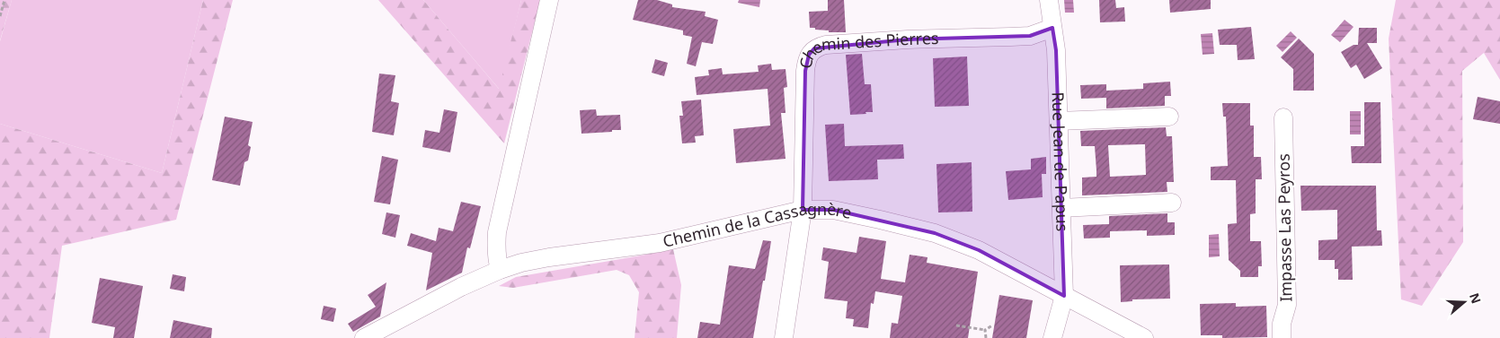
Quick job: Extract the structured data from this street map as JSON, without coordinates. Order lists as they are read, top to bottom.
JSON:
{
  "streets": {
    "street": [
      "Chemin des Pierres",
      "Rue Jean de Papus",
      "Impasse Las Peyros",
      "Chemin de la Cassagnère"
    ]
  },
  "crossings": [
    ["Chemin des Pierres", "Rue Jean de Papus"],
    ["Chemin des Pierres", "Chemin de la Cassagnère"],
    ["Rue Jean de Papus", "Chemin de la Cassagnère"]
  ],
  "north": "right"
}
